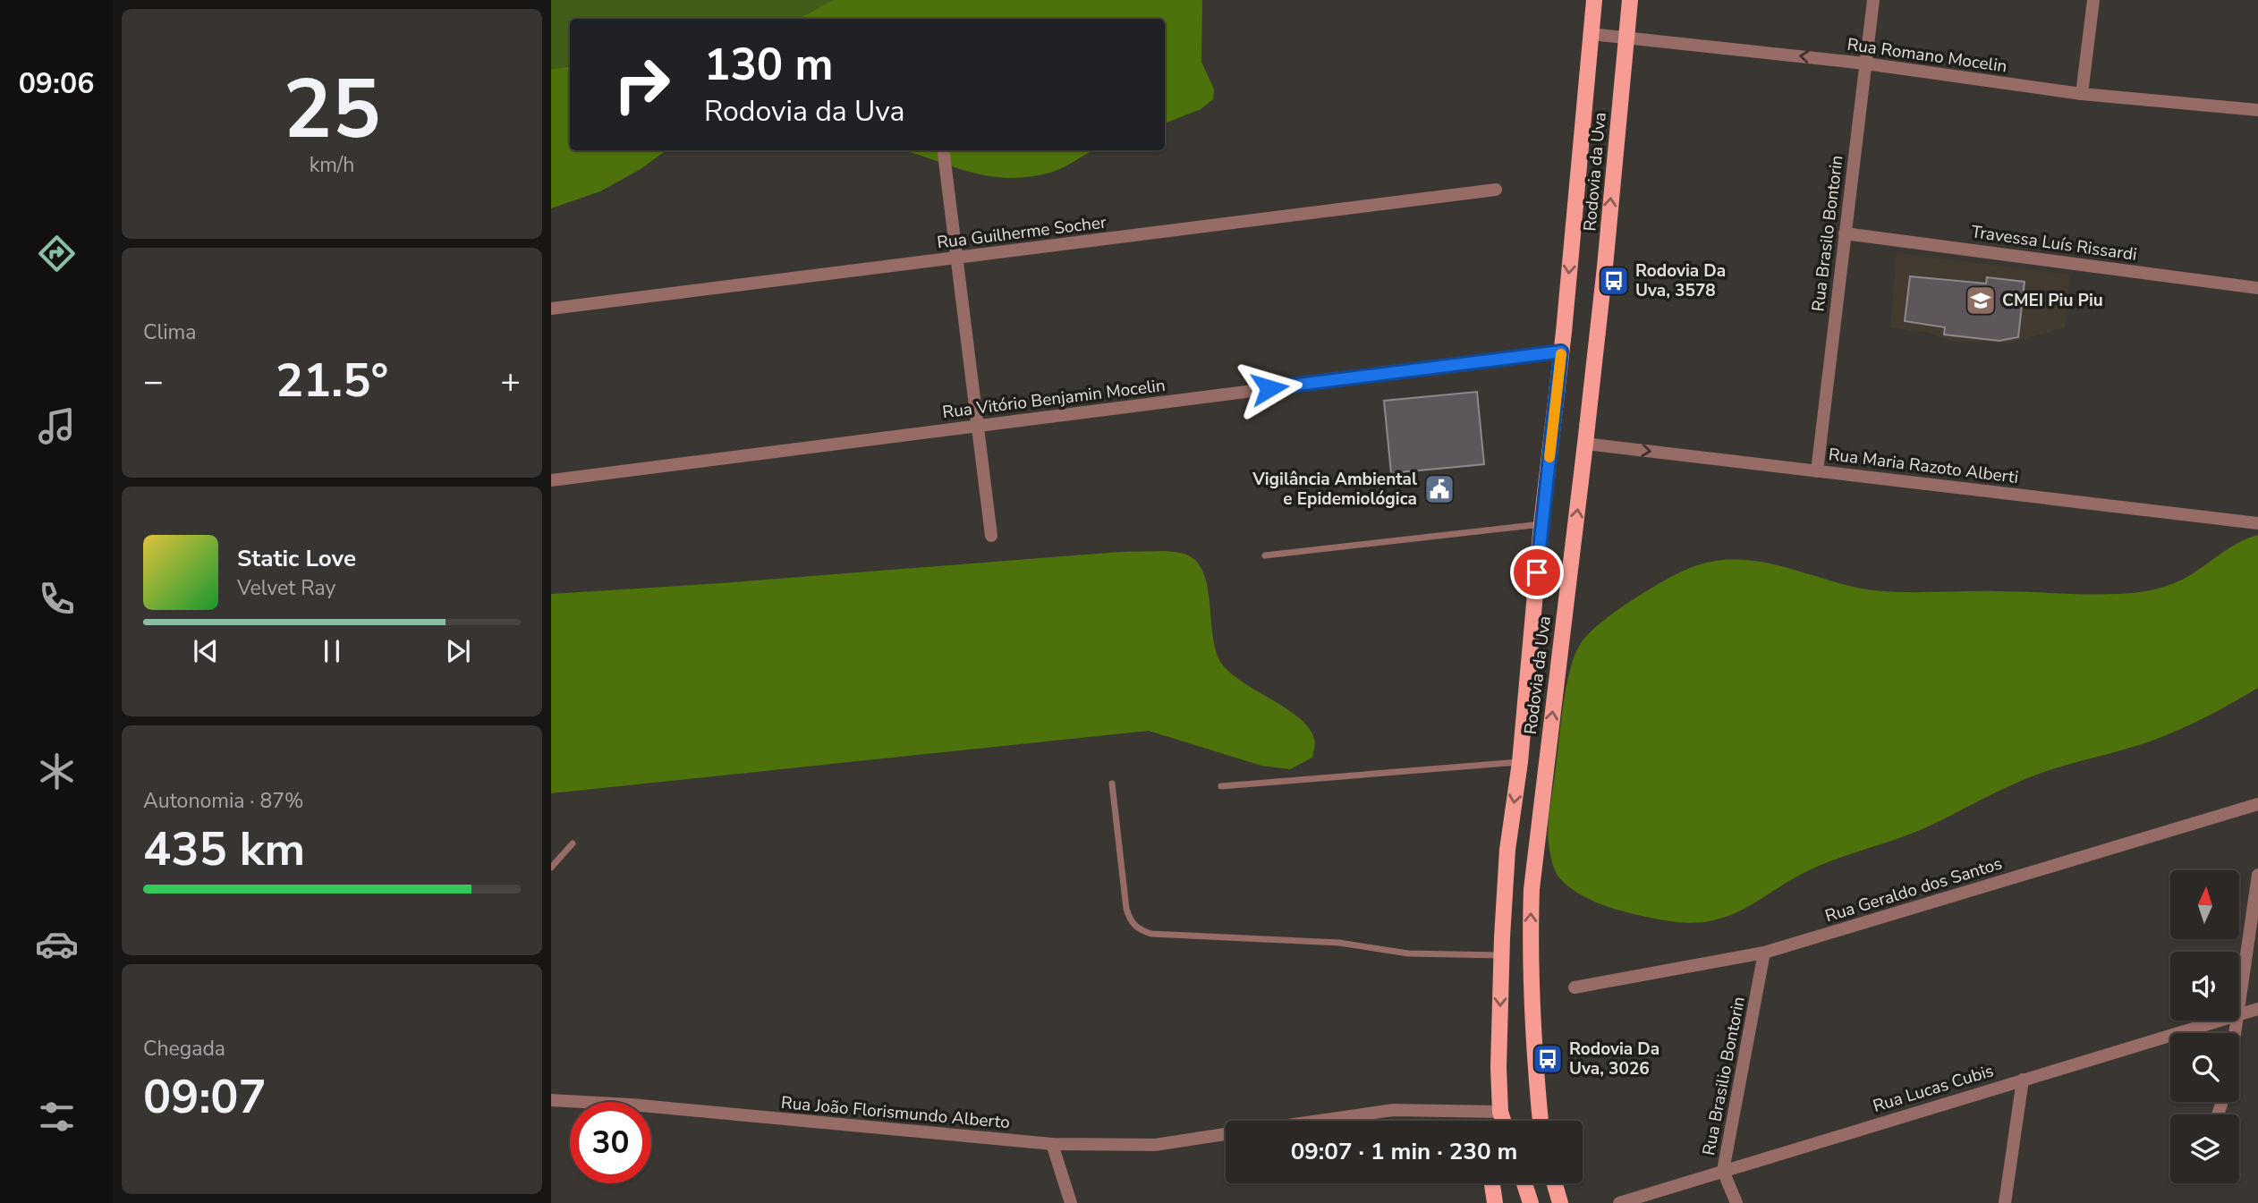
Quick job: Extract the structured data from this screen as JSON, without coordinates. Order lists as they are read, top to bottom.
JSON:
{
  "streets": {
    "main road": ["Rodovia da Uva"],
    "street": [
      "Rua Romano Mocelin",
      "Rua Guilherme Socher",
      "Rua Brasilo Bontorin",
      "Travessa Luís Rissardi",
      "Rua Vitório Benjamin Mocelin",
      "Rua Maria Razoto Alberti",
      "Rua Geraldo dos Santos",
      "Rua Brasilio Bontorin",
      "Rua Lucas Cubis",
      "Rua João Florismundo Alberto"
    ]
  },
  "crossings": [
    ["Rua Romano Mocelin", "Rodovia da Uva"],
    ["Rua Romano Mocelin", "Rua Brasilo Bontorin"],
    ["Rodovia da Uva", "Rua Vitório Benjamin Mocelin"],
    ["Rodovia da Uva", "Rua Maria Razoto Alberti"],
    ["Rua Brasilo Bontorin", "Travessa Luís Rissardi"],
    ["Rua Brasilo Bontorin", "Rua Maria Razoto Alberti"],
    ["Rua Geraldo dos Santos", "Rua Brasilio Bontorin"],
    ["Rua Brasilio Bontorin", "Rua Lucas Cubis"]
  ],
  "one_way": ["Rua Romano Mocelin"],
  "places": {
    "bus stop": ["Rodovia Da Uva, 3578", "Rodovia Da Uva, 3026"],
    "school or university": ["CMEI Piu Piu"],
    "public building": ["Vigilância Ambiental e Epidemiológica"]
  },
  "north": "top",
  "page": {
    "tabs": "09:06",
    "tile": [
      ["25", "km/h"],
      "Clima",
      ["Autonomia · 87%", "435 km"],
      ["Chegada", "09:07"]
    ],
    "turn": ["130 m", "Rodovia da Uva"],
    "heat": ["−", "21.5°", "+"],
    "song": ["Static Love", "Velvet Ray"],
    "limit": "30",
    "trip": "09:07 · 1 min · 230 m"
  }
}
